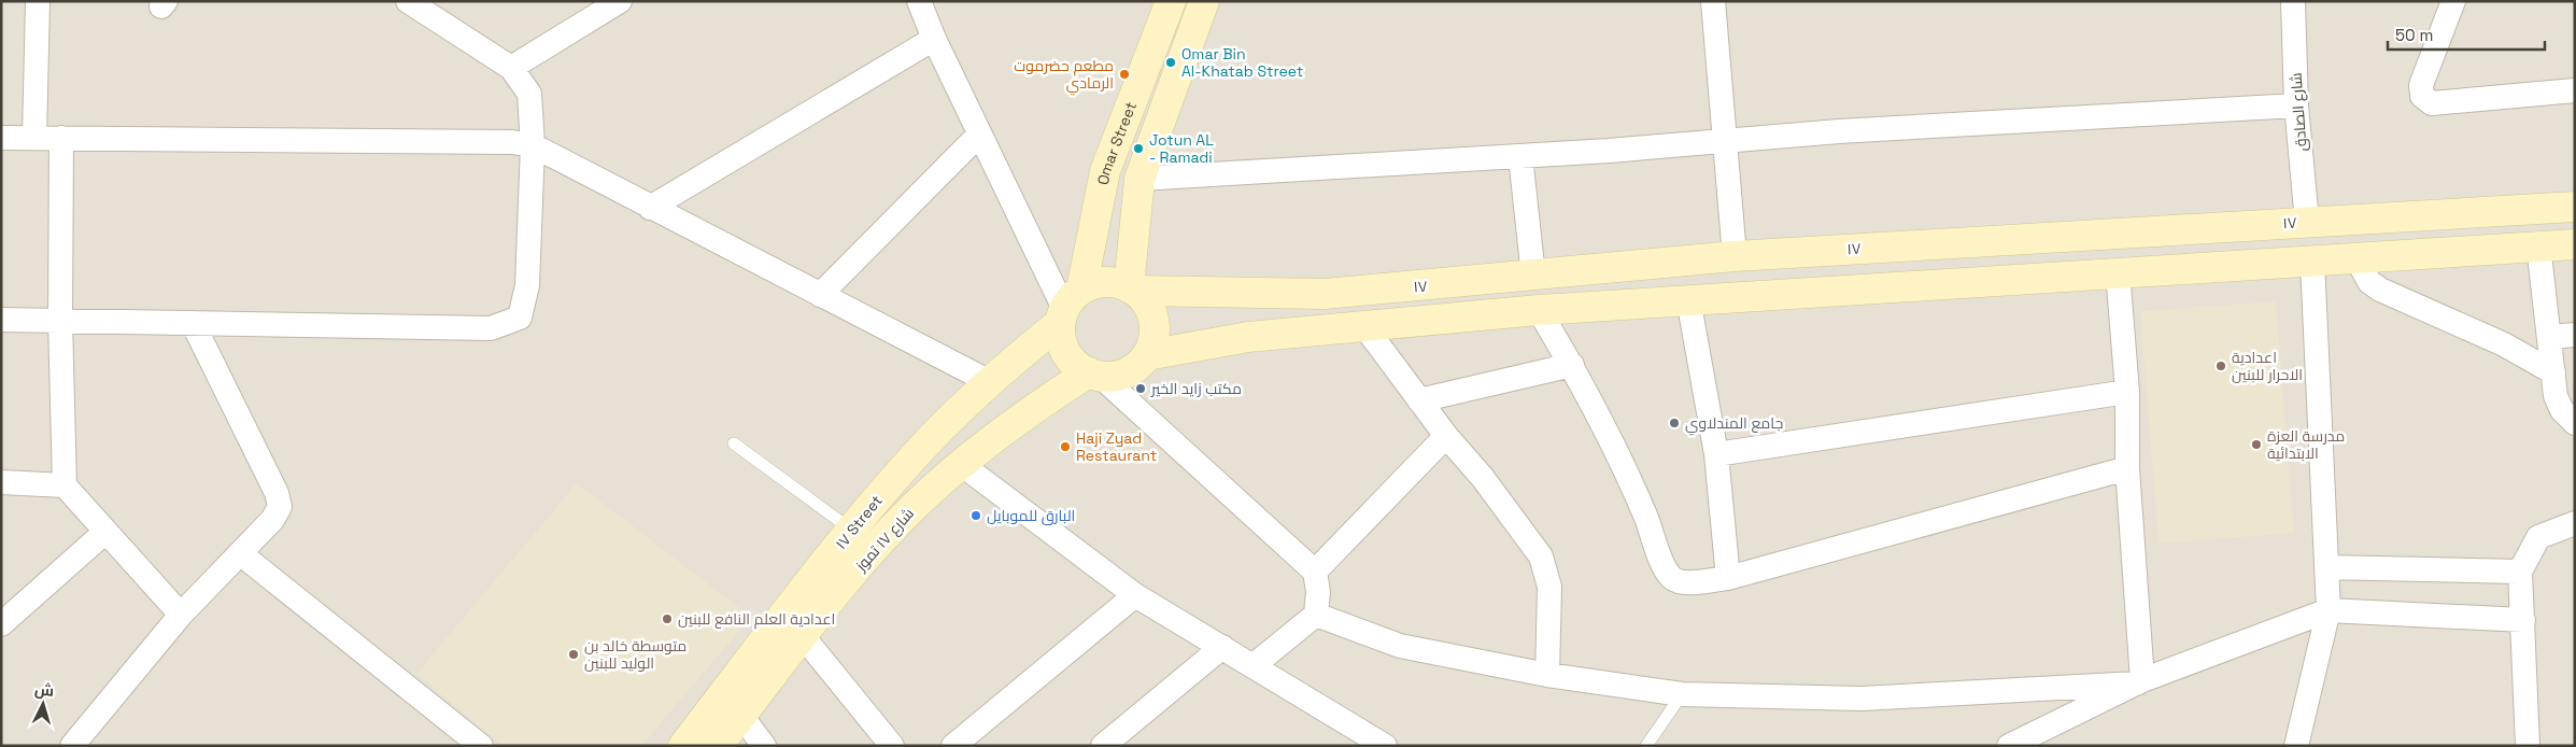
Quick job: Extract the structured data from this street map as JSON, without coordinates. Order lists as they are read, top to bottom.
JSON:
{
  "streets": {
    "main road": [
      "Omar Street",
      "١٧",
      "١٧ Street",
      "شارع ١٧ تموز"
    ],
    "street": ["شارع الصادق"]
  },
  "crossings": [
    ["شارع الصادق", "١٧"],
    ["Omar Street", "١٧"],
    ["Omar Street", "١٧ Street"],
    ["Omar Street", "شارع ١٧ تموز"],
    ["١٧", "١٧ Street"],
    ["١٧", "شارع ١٧ تموز"],
    ["١٧ Street", "شارع ١٧ تموز"]
  ],
  "places": [
    "Omar Bin Al-Khatab Street",
    "مطعم حضرموت الرمادي",
    "Jotun AL - Ramadi",
    "اعدادية الاحرار للبنين",
    "مكتب زايد الخير",
    "جامع المندلاوي",
    "مدرسة العزة الابتدائية",
    "Haji Zyad Restaurant",
    "البارق للموبايل",
    "اعدادية العلم النافع للبنين",
    "متوسطة خالد بن الوليد للبنين"
  ],
  "scale_bar": "50 m",
  "north": "top"
}
